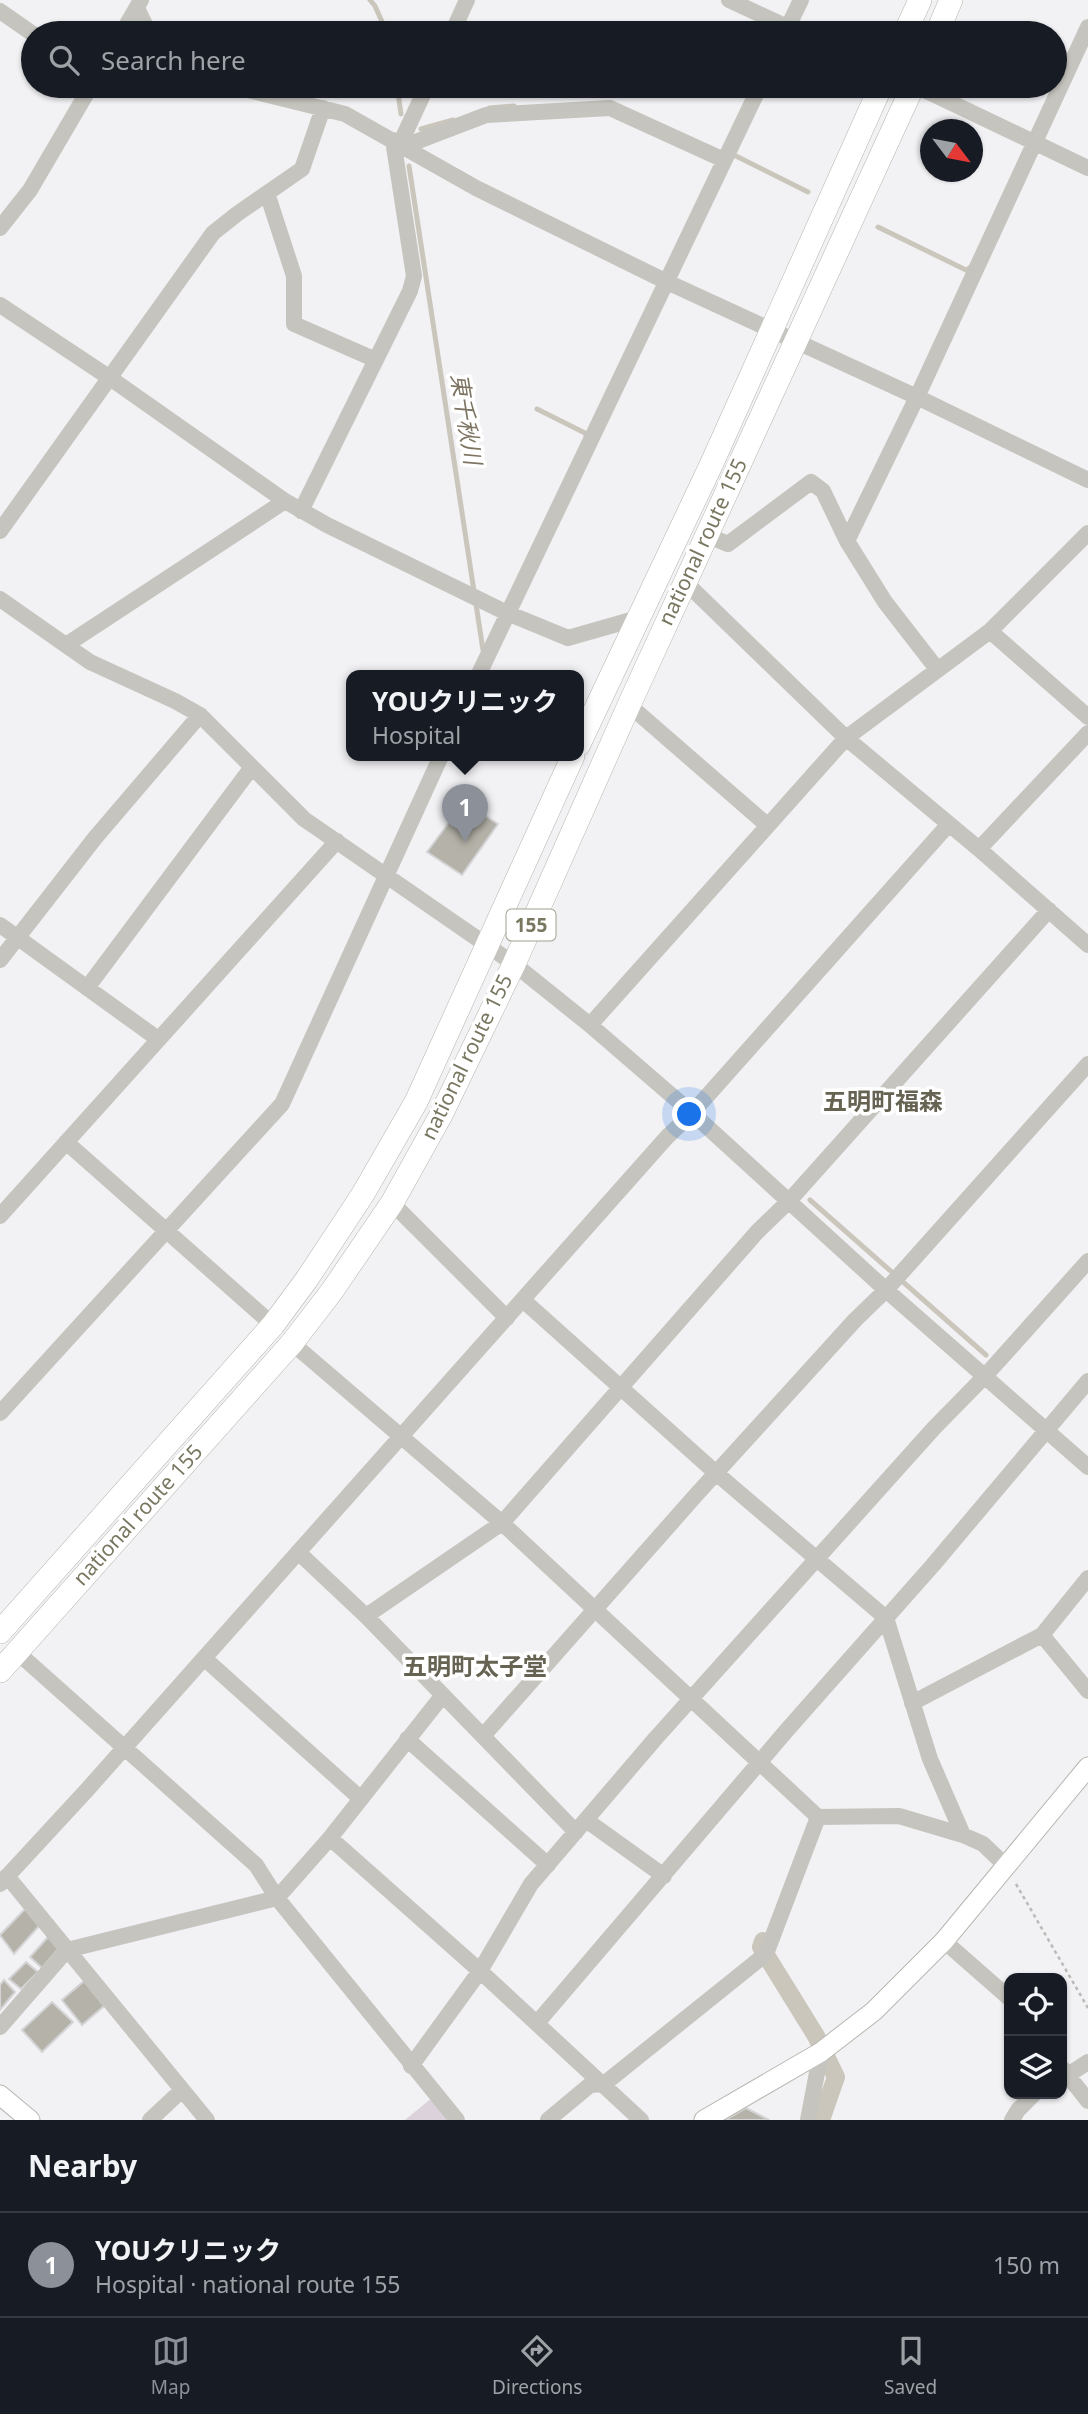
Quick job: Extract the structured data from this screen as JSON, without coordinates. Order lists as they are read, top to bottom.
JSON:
{
  "streets": {
    "highway": ["national route 155", "155"]
  },
  "districts": ["五明町福森", "五明町太子堂"],
  "water": ["東千秋川"],
  "north": "bottom right",
  "page": {
    "search": "Search here",
    "popup": ["YOUクリニック", "Hospital"],
    "pins": "1",
    "heading": "Nearby",
    "list": [
      {
        "mark": "1",
        "name": "YOUクリニック",
        "note": "Hospital · national route 155",
        "value": "150 m"
      }
    ],
    "nav": ["Map", "Directions", "Saved"]
  }
}
